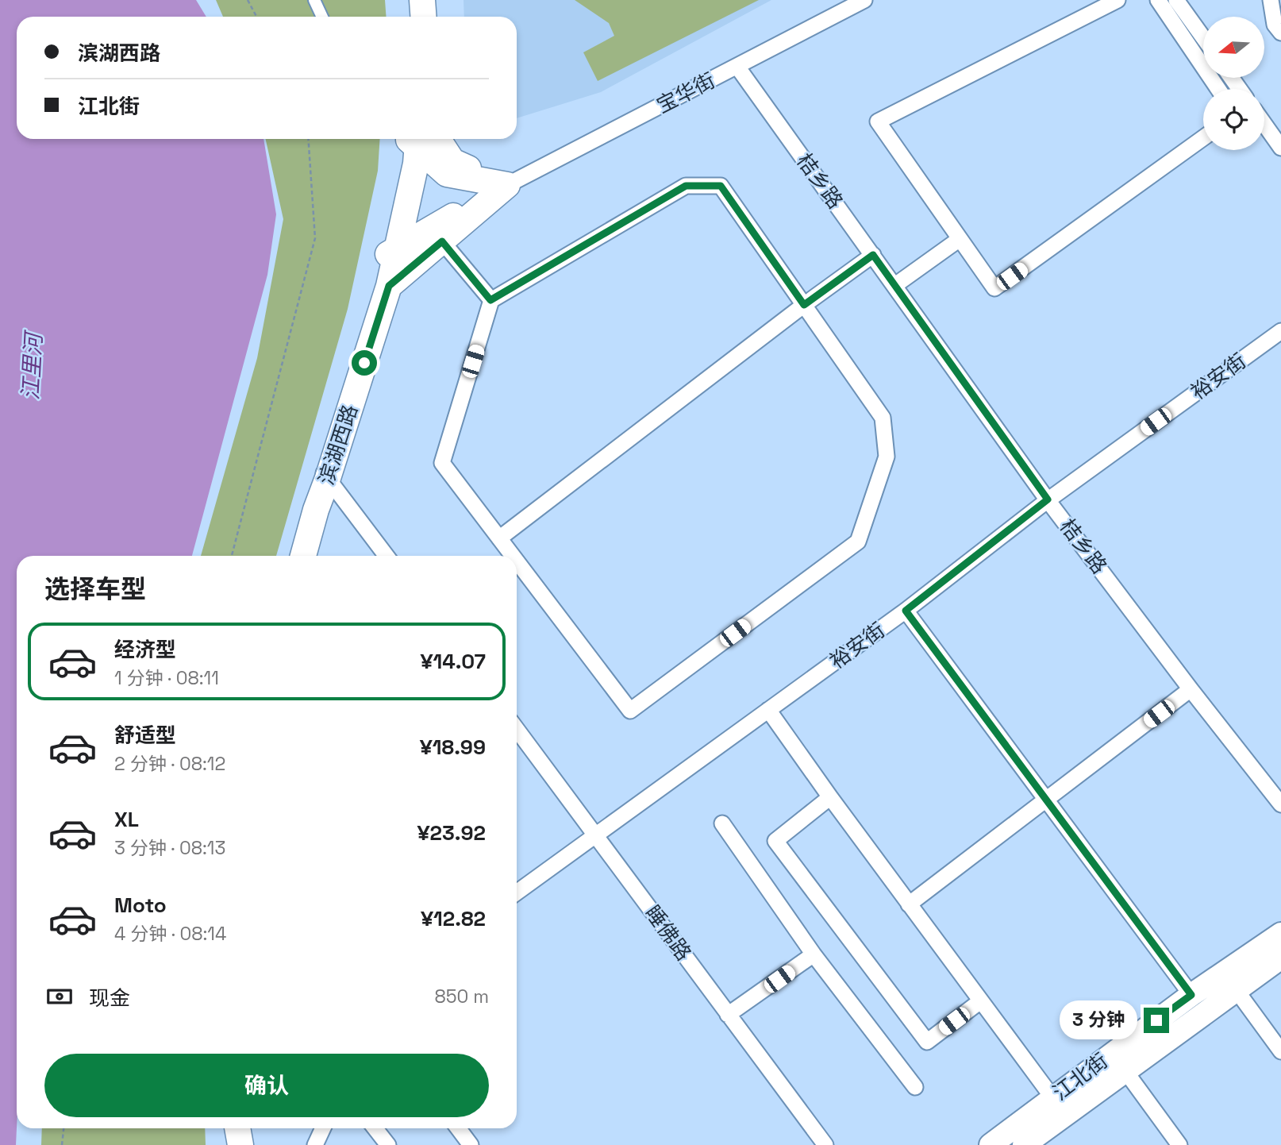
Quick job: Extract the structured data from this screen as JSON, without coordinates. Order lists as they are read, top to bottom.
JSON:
{
  "streets": {
    "main road": ["滨湖西路", "江北街"],
    "street": [
      "宝华街",
      "桔乡路",
      "裕安街",
      "睡佛路"
    ]
  },
  "crossings": [
    ["宝华街", "桔乡路"],
    ["桔乡路", "裕安街"],
    ["裕安街", "睡佛路"]
  ],
  "water": ["江里河"],
  "north": "left",
  "page": {
    "banner": ["滨湖西路", "江北街"],
    "heading": "选择车型",
    "list": [
      {
        "name": "经济型",
        "note": "1 分钟 · 08:11",
        "value": "¥14.07"
      },
      {
        "name": "舒适型",
        "note": "2 分钟 · 08:12",
        "value": "¥18.99"
      },
      {
        "name": "XL",
        "note": "3 分钟 · 08:13",
        "value": "¥23.92"
      },
      {
        "name": "Moto",
        "note": "4 分钟 · 08:14",
        "value": "¥12.82"
      }
    ],
    "pay": ["现金", "850 m"],
    "bubble": "3 分钟",
    "buttons": "确认"
  }
}
